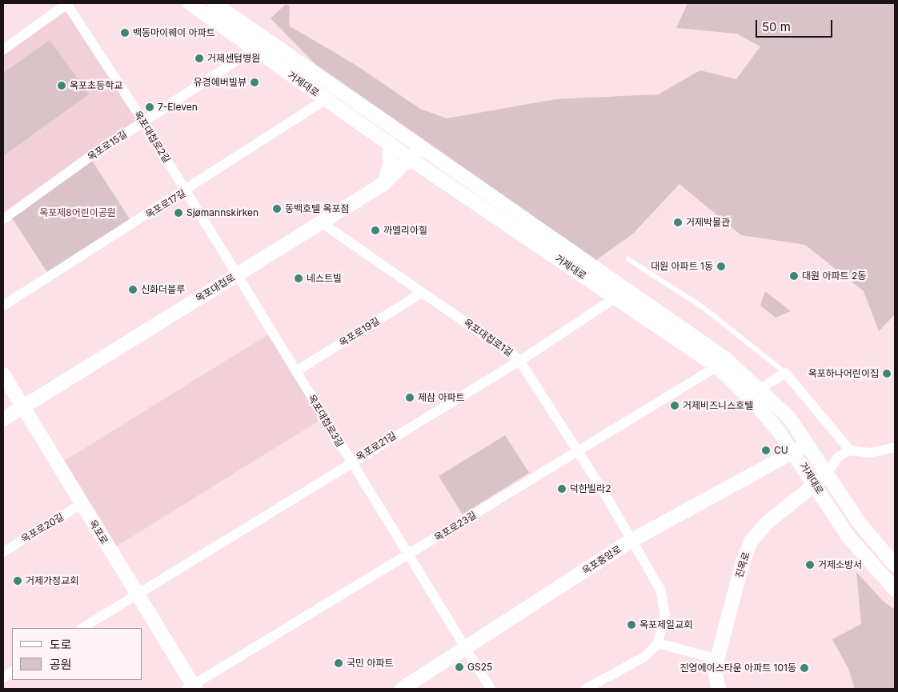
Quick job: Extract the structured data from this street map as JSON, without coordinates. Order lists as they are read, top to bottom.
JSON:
{
  "streets": {
    "street": [
      "거제대로",
      "옥포대첩로2길",
      "옥포로15길",
      "옥포로17길",
      "옥포대첩로",
      "옥포로19길",
      "옥포대첩로1길",
      "옥포대첩로3길",
      "옥포로21길",
      "옥포로23길",
      "옥포로20길",
      "옥포로",
      "옥포중앙로",
      "진목로"
    ]
  },
  "crossings": [
    ["거제대로", "옥포로15길"],
    ["거제대로", "옥포로17길"],
    ["거제대로", "옥포대첩로"],
    ["거제대로", "옥포로21길"],
    ["거제대로", "옥포로23길"],
    ["거제대로", "옥포중앙로"],
    ["거제대로", "진목로"],
    ["옥포대첩로2길", "옥포로15길"],
    ["옥포대첩로2길", "옥포로17길"],
    ["옥포대첩로2길", "옥포대첩로"],
    ["옥포대첩로2길", "옥포대첩로3길"],
    ["옥포대첩로", "옥포대첩로1길"],
    ["옥포대첩로", "옥포대첩로3길"],
    ["옥포대첩로", "옥포로"],
    ["옥포로19길", "옥포대첩로1길"],
    ["옥포로19길", "옥포대첩로3길"],
    ["옥포대첩로1길", "옥포로21길"],
    ["옥포대첩로1길", "옥포로23길"],
    ["옥포대첩로1길", "옥포중앙로"],
    ["옥포대첩로3길", "옥포로21길"],
    ["옥포대첩로3길", "옥포로23길"],
    ["옥포대첩로3길", "옥포중앙로"],
    ["옥포로21길", "옥포로"],
    ["옥포로23길", "옥포로"],
    ["옥포로20길", "옥포로"]
  ],
  "parks": ["옥포제8어린이공원"],
  "places": [
    "백동마이웨이 아파트",
    "거제센텀병원",
    "유경에버빌뷰",
    "옥포초등학교",
    "7-Eleven",
    "동백호텔 옥포점",
    "Sjømannskirken",
    "거제박물관",
    "까멜리아힐",
    "대원 아파트 1동",
    "대원 아파트 2동",
    "네스트빌",
    "신화더블루",
    "옥포하나어린이집",
    "제삼 아파트",
    "거제비즈니스호텔",
    "CU",
    "덕한빌라2",
    "거제소방서",
    "거제가정교회",
    "옥포제일교회",
    "국민 아파트",
    "GS25",
    "진영에이스타운 아파트 101동"
  ],
  "legend": ["도로", "공원"],
  "scale_bar": "50 m"
}
